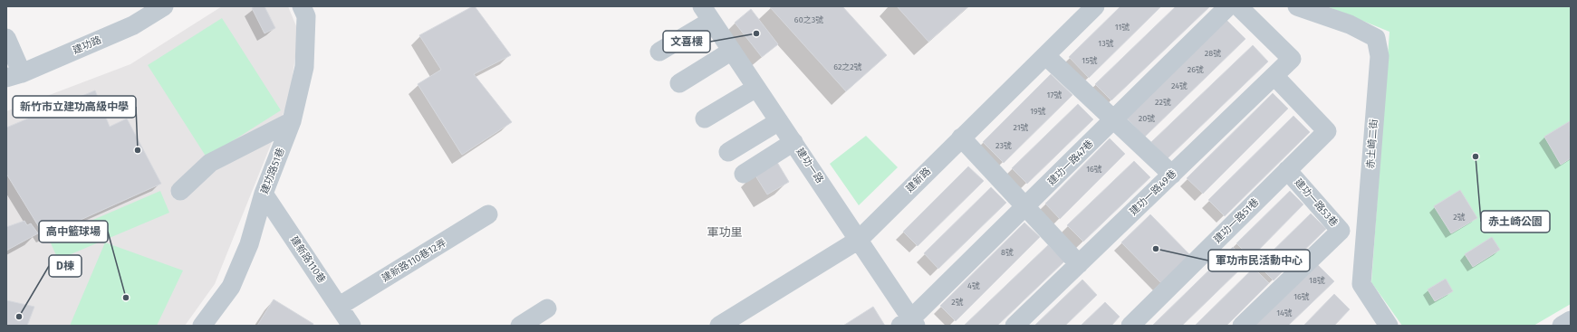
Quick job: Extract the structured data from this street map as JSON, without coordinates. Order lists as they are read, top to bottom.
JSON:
{
  "streets": {
    "street": [
      "建功路",
      "赤土崎二街",
      "建功一路47巷",
      "建功一路",
      "建功路51巷",
      "建新路",
      "建功一路49巷",
      "建功一路53巷",
      "建功一路51巷",
      "建新路110巷",
      "建新路110巷12弄"
    ]
  },
  "crossings": [
    ["建功一路47巷", "建功一路"],
    ["建功一路", "建新路"],
    ["建功路51巷", "建新路110巷"],
    ["建功一路49巷", "建功一路51巷"],
    ["建功一路53巷", "建功一路51巷"],
    ["建新路110巷", "建新路110巷12弄"]
  ],
  "districts": ["軍功里"],
  "places": [
    "文喜樓",
    "新竹市立建功高級中學",
    "赤土崎公園",
    "軍功市民活動中心",
    "高中籃球場",
    "D棟"
  ],
  "house_numbers": [
    "60之3號",
    "11號",
    "13號",
    "28號",
    "15號",
    "62之2號",
    "26號",
    "24號",
    "17號",
    "22號",
    "19號",
    "20號",
    "21號",
    "23號",
    "16號",
    "2號",
    "8號",
    "18號",
    "4號",
    "16號",
    "2號",
    "14號"
  ]
}
